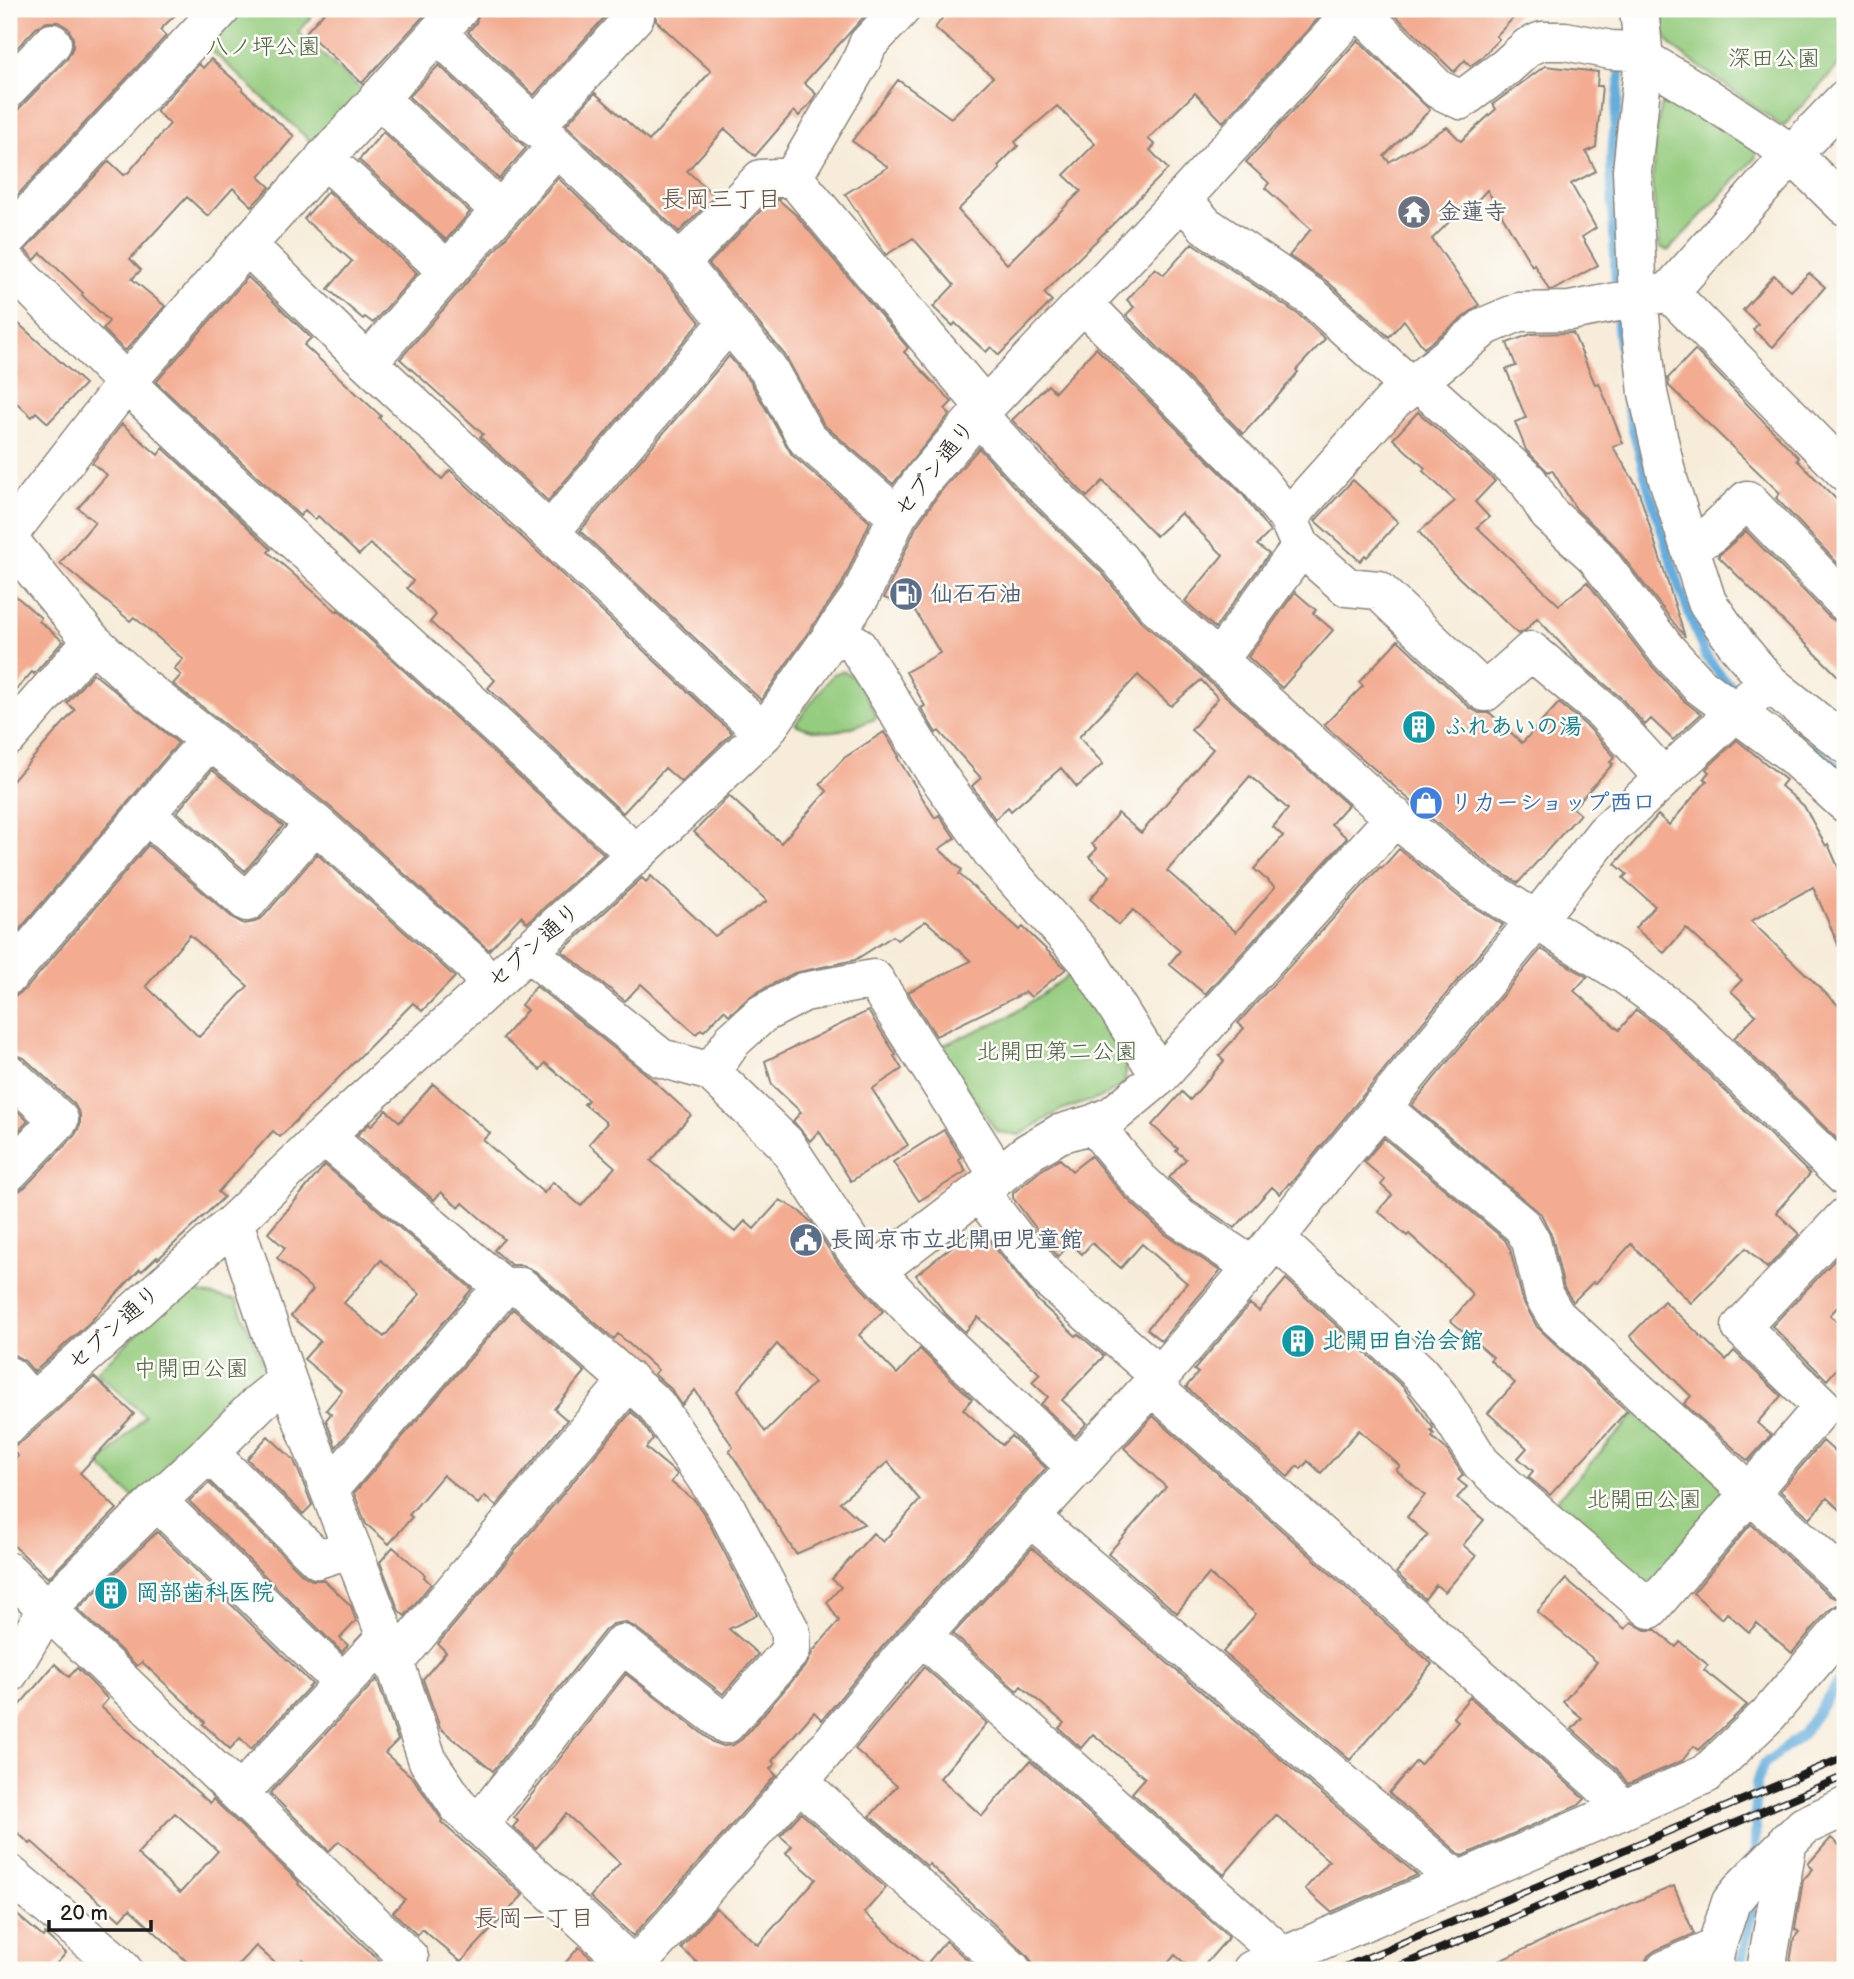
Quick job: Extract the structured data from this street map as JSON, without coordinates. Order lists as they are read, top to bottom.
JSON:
{
  "streets": {
    "street": ["セブン通り"]
  },
  "districts": ["長岡三丁目", "長岡一丁目"],
  "parks": [
    "八ノ坪公園",
    "深田公園",
    "北開田第二公園",
    "中開田公園",
    "北開田公園"
  ],
  "places": {
    "temple": ["金蓮寺"],
    "fuel station": ["仙石石油"],
    "building": ["ふれあいの湯", "北開田自治会館", "岡部歯科医院"],
    "shop": ["リカーショップ西口"],
    "public building": ["長岡京市立北開田児童館"]
  },
  "scale_bar": "20 m"
}
